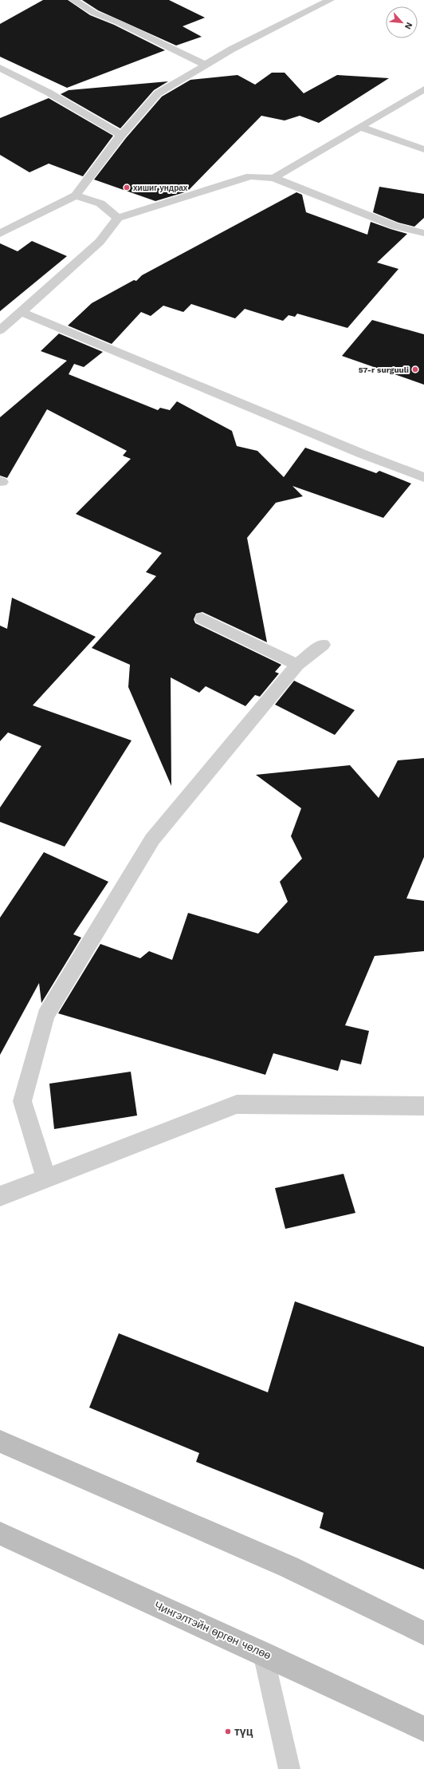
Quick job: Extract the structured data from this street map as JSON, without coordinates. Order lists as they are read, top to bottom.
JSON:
{
  "streets": {
    "main road": ["Чингэлтэйн өргөн чөлөө"]
  },
  "places": ["хишиг ундрах", "57-r surguuli", "түц"],
  "north": "bottom right"
}
